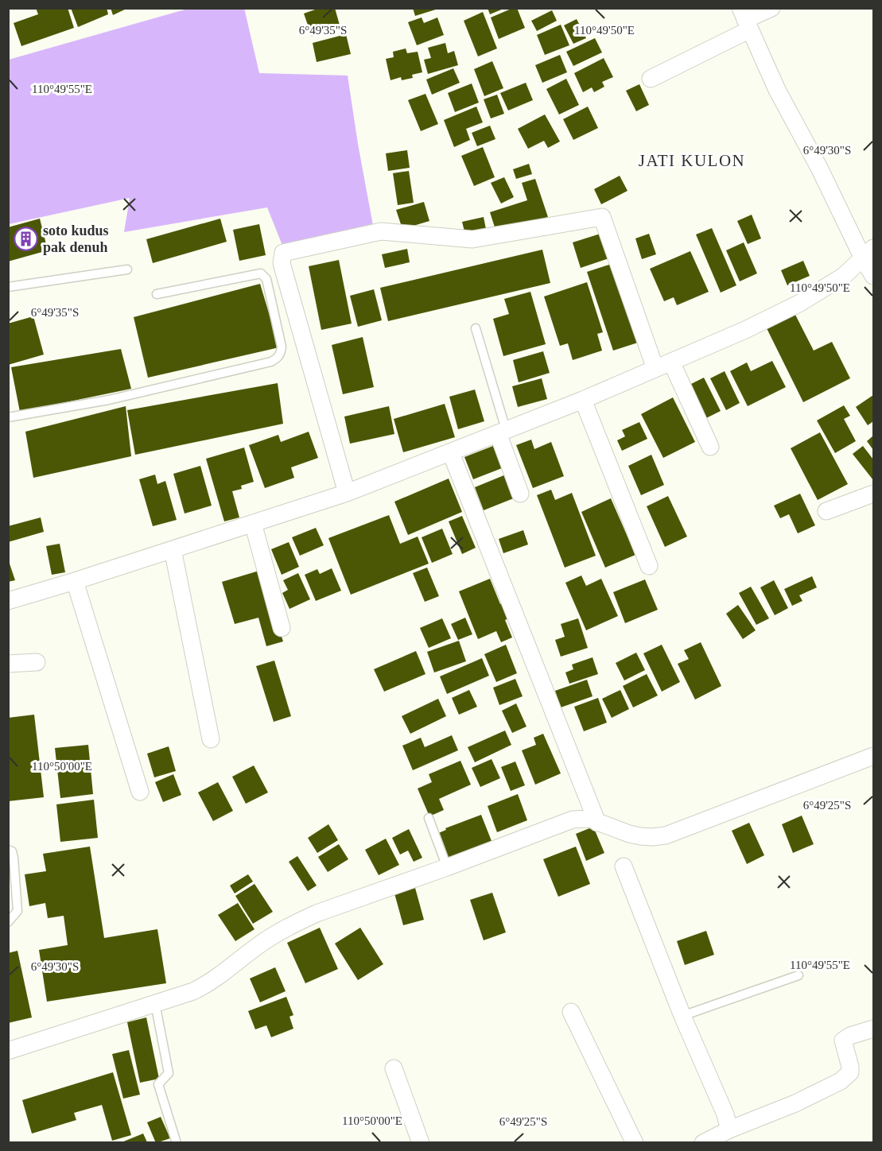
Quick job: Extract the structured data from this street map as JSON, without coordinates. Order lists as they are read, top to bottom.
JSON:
{
  "districts": ["JATI KULON"],
  "places": {
    "building": ["soto kudus pak denuh"]
  },
  "coordinates": [
    "6°49'35\"S",
    "110°49'50\"E",
    "110°49'55\"E",
    "6°49'30\"S",
    "110°50'00\"E",
    "6°49'25\"S"
  ]
}
